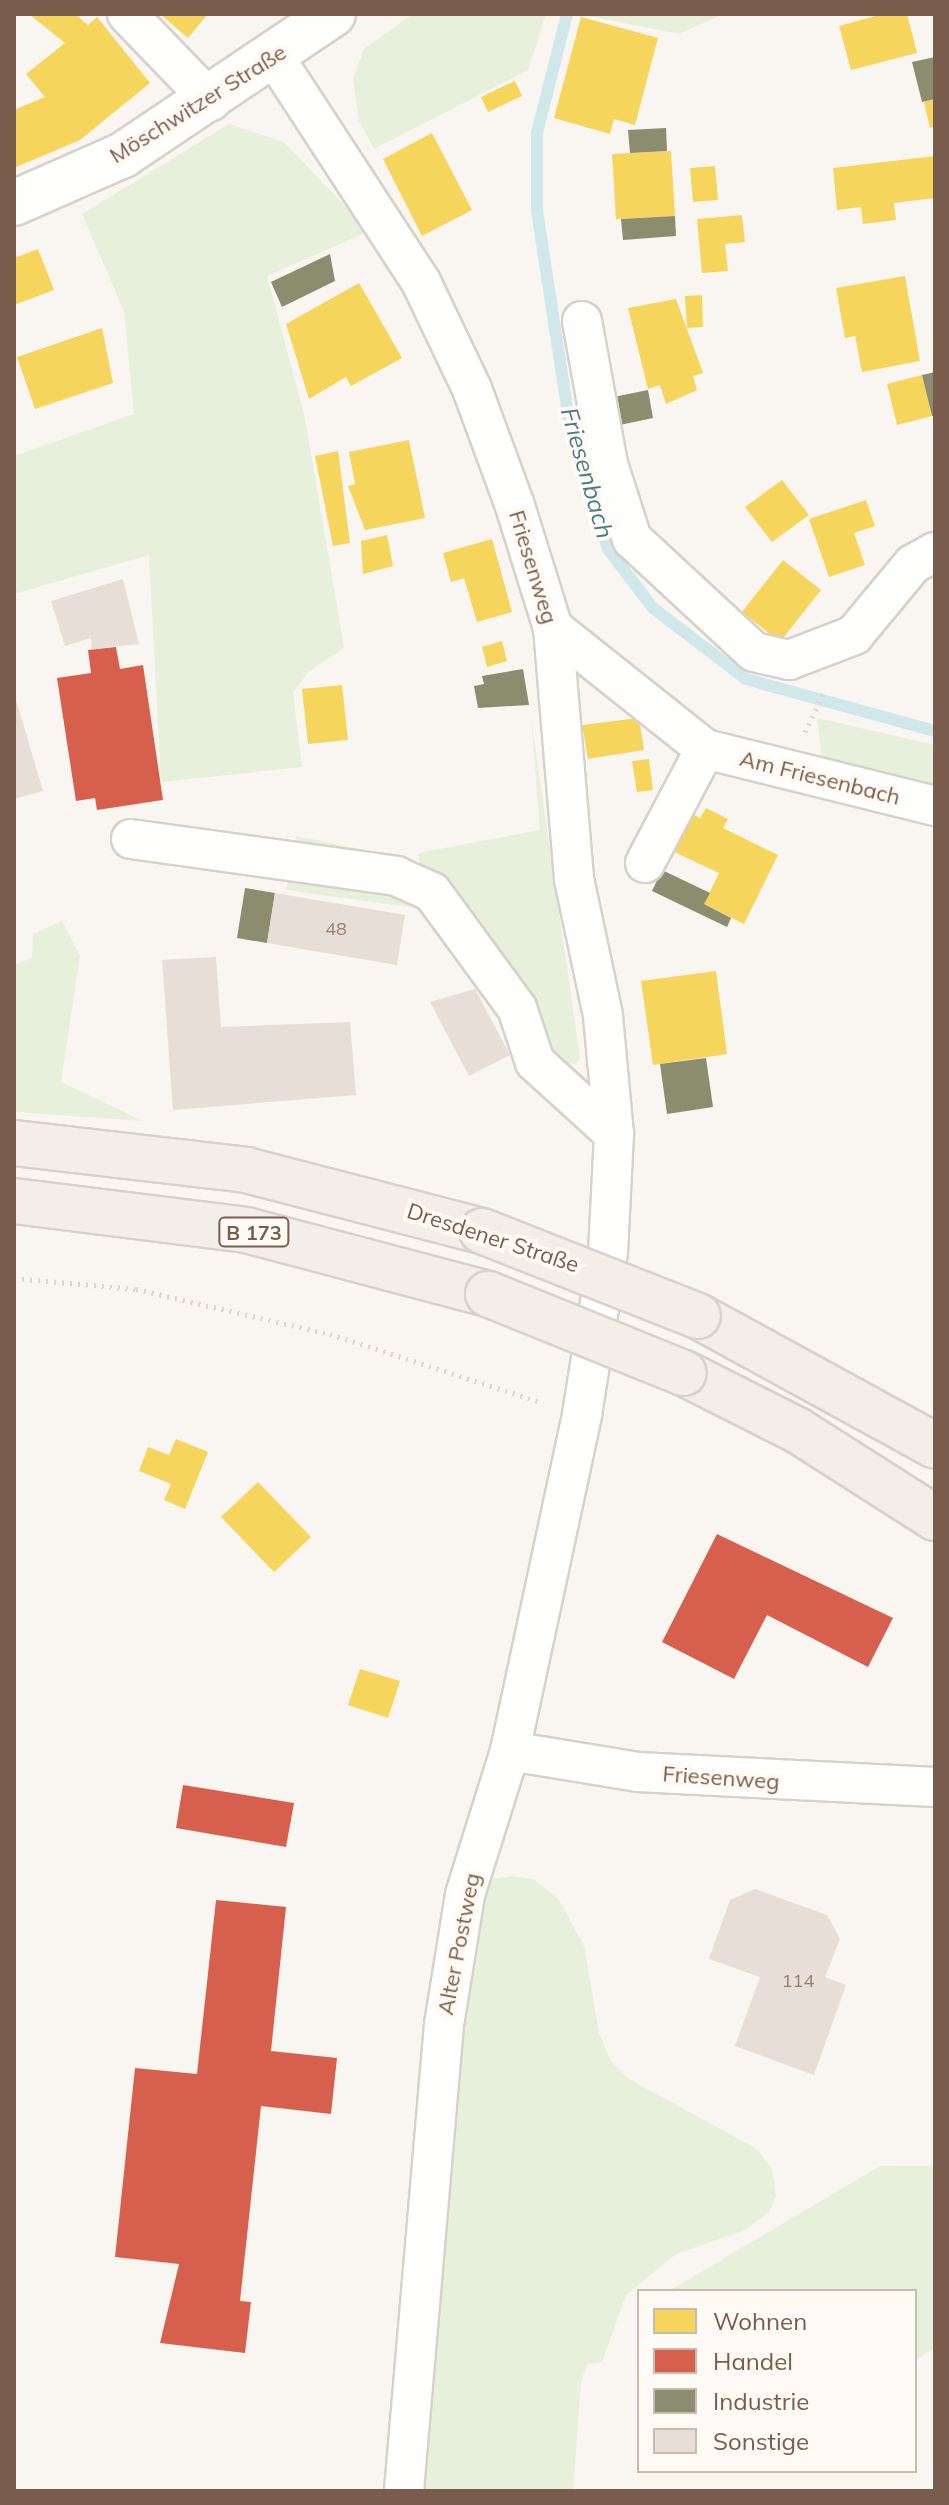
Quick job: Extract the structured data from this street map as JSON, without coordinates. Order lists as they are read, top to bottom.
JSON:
{
  "streets": {
    "main road": ["Möschwitzer Straße", "B 173", "Dresdener Straße"],
    "street": ["Friesenweg", "Am Friesenbach", "Alter Postweg"]
  },
  "crossings": [
    ["Möschwitzer Straße", "Friesenweg"],
    ["Friesenweg", "Am Friesenbach"],
    ["Friesenweg", "Alter Postweg"]
  ],
  "water": ["Friesenbach"],
  "house_numbers": ["48", "114"],
  "legend": [
    "Wohnen",
    "Handel",
    "Industrie",
    "Sonstige"
  ]
}
